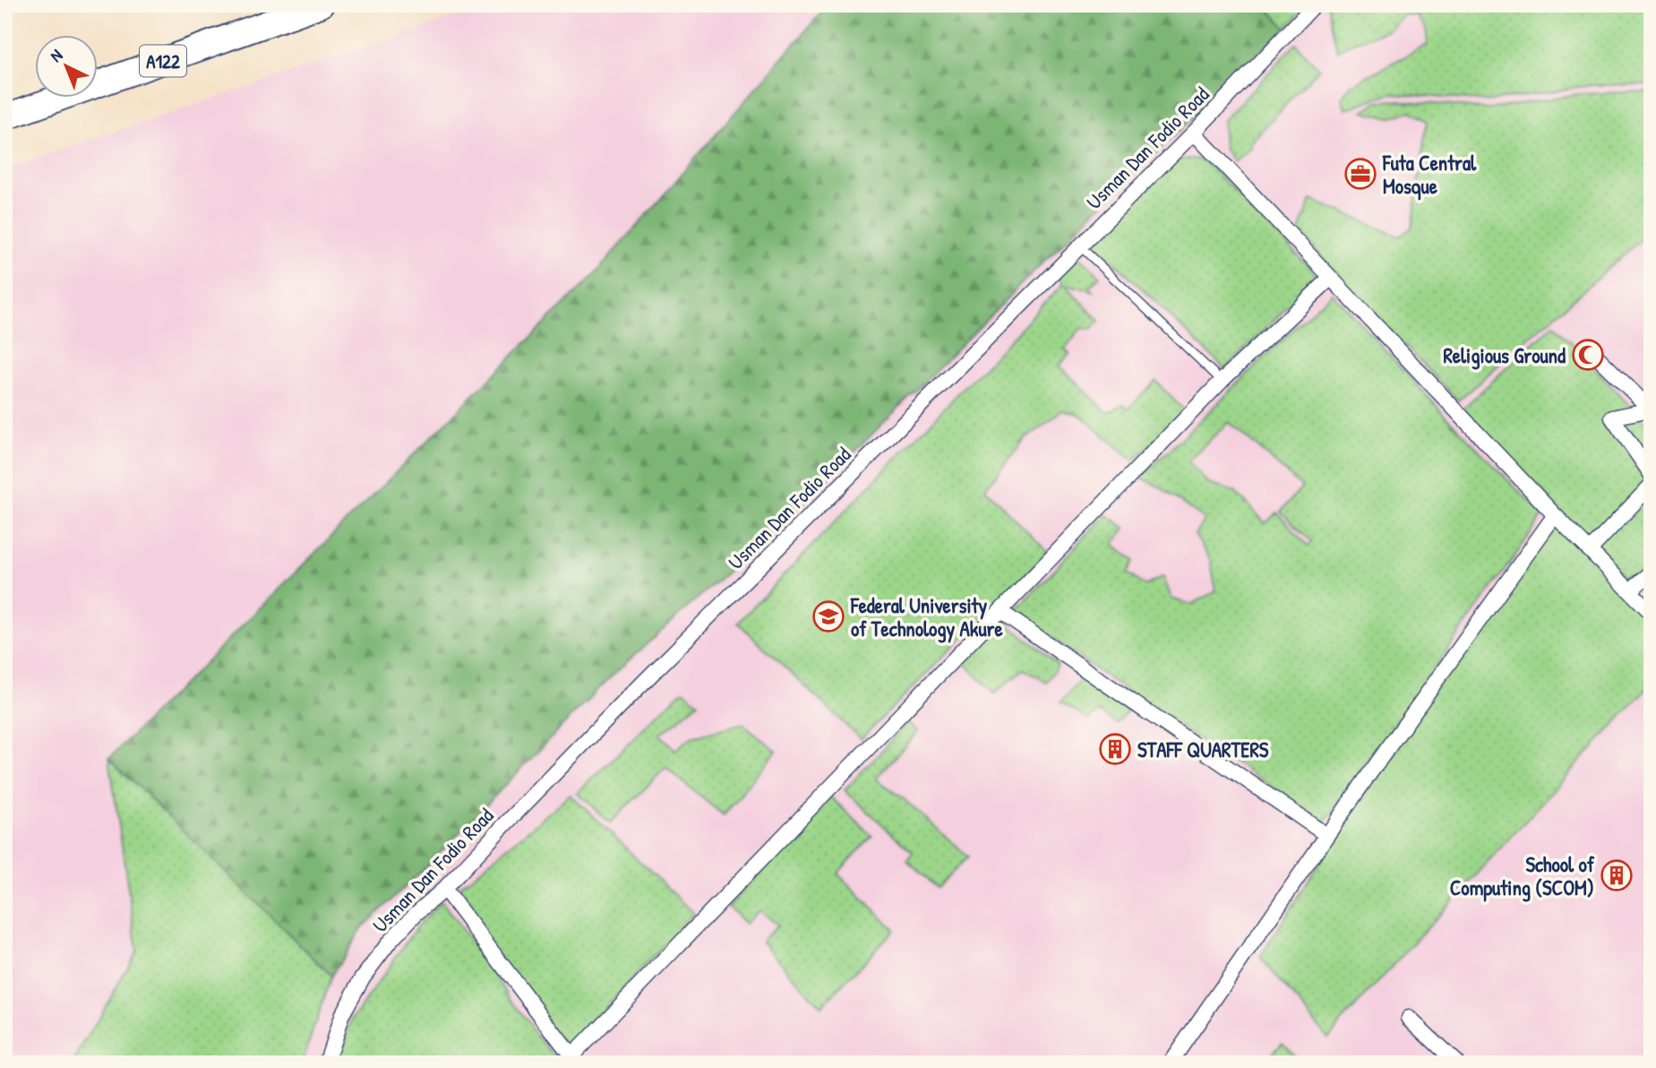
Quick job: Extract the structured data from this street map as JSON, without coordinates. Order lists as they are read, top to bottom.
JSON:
{
  "streets": {
    "highway": ["A122"],
    "street": ["Usman Dan Fodio Road"]
  },
  "places": {
    "office": ["Futa Central Mosque"],
    "mosque": ["Religious Ground"],
    "school or university": ["Federal University of Technology Akure"],
    "building": ["STAFF QUARTERS", "School of Computing (SCOM)"]
  },
  "north": "top left"
}
